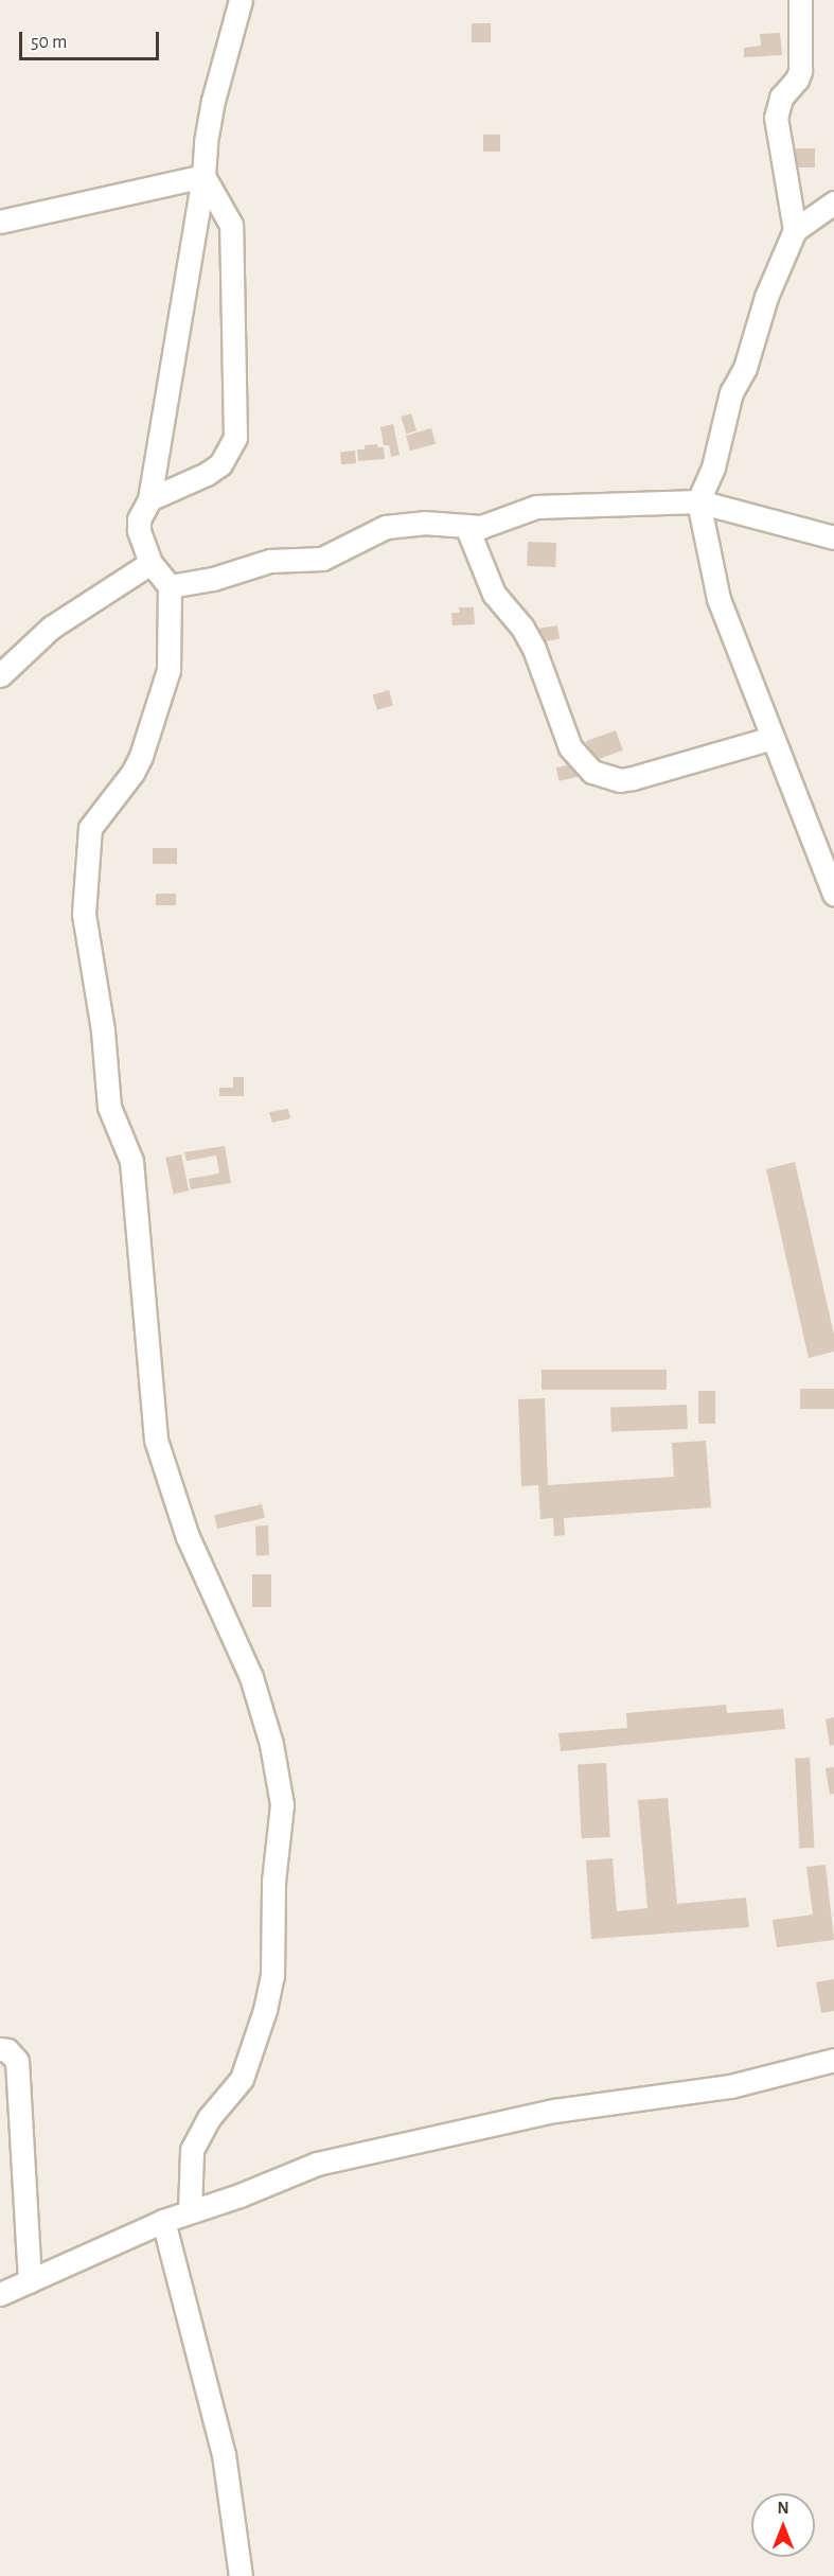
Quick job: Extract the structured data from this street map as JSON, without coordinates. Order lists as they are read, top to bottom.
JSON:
{
  "scale_bar": "50 m",
  "north": "top"
}
